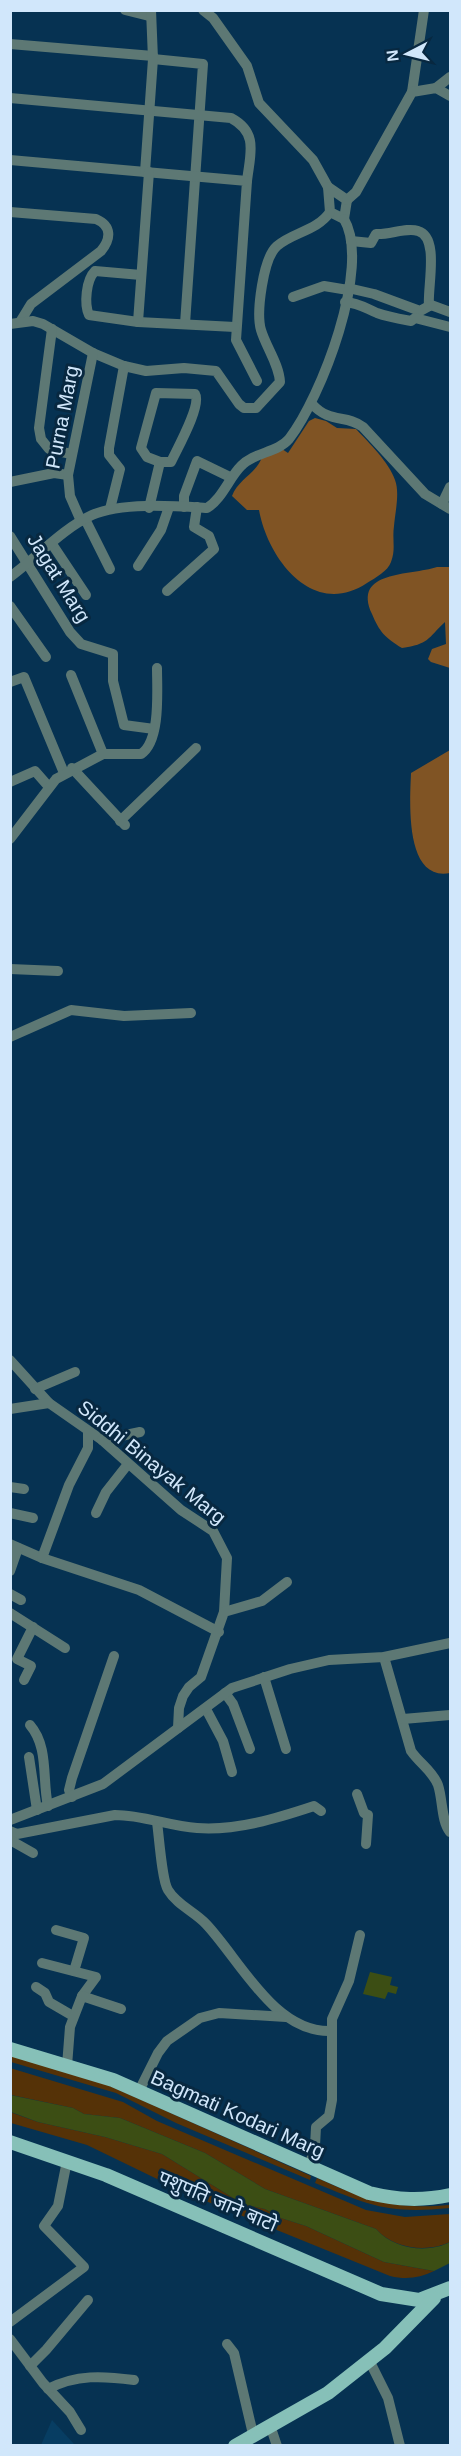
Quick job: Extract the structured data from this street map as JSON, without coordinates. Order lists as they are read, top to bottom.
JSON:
{
  "streets": {
    "main road": ["Bagmati Kodari Marg", "पशुपति जाने बाटो"],
    "street": ["Purna Marg", "Jagat Marg", "Siddhi Binayak Marg"]
  },
  "north": "left"
}
